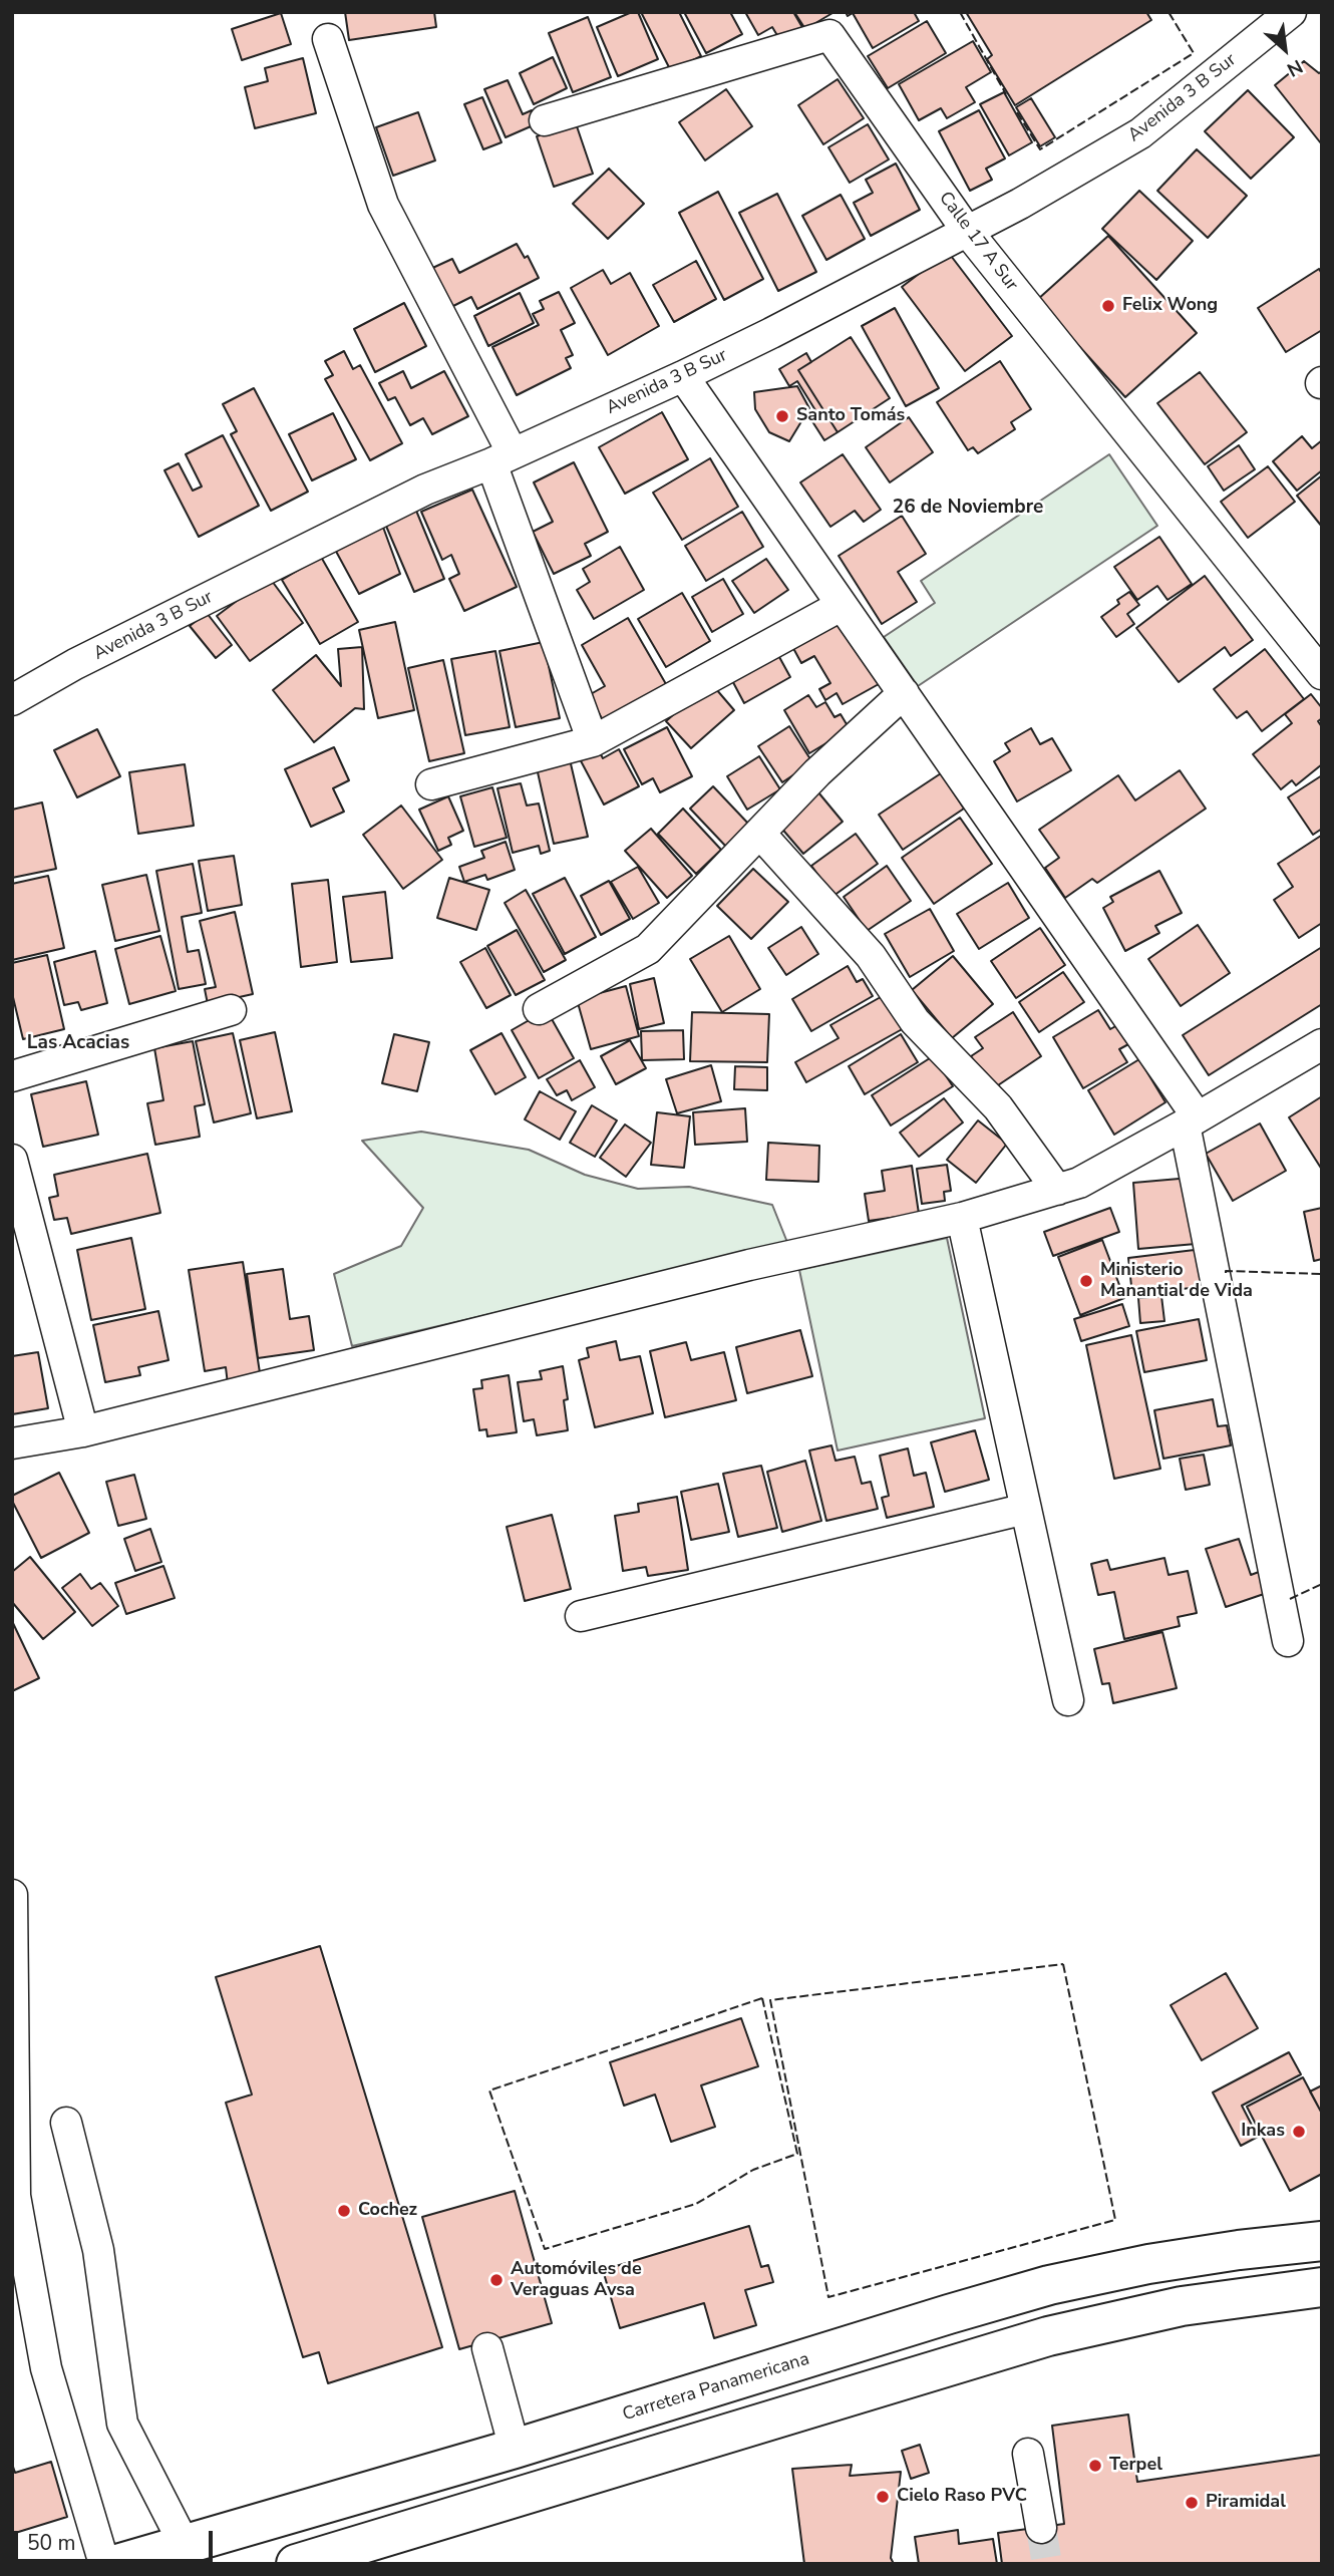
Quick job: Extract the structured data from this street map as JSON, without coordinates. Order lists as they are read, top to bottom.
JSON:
{
  "streets": {
    "highway": ["Carretera Panamericana"],
    "street": ["Avenida 3 B Sur", "Calle 17 A Sur"]
  },
  "crossings": [
    ["Avenida 3 B Sur", "Calle 17 A Sur"]
  ],
  "districts": ["26 de Noviembre", "Las Acacias"],
  "places": [
    "Felix Wong",
    "Santo Tomás",
    "Ministerio Manantial de Vida",
    "Inkas",
    "Cochez",
    "Automóviles de Veraguas Avsa",
    "Terpel",
    "Cielo Raso PVC",
    "Piramidal"
  ],
  "scale_bar": "50 m",
  "north": "bottom right"
}
